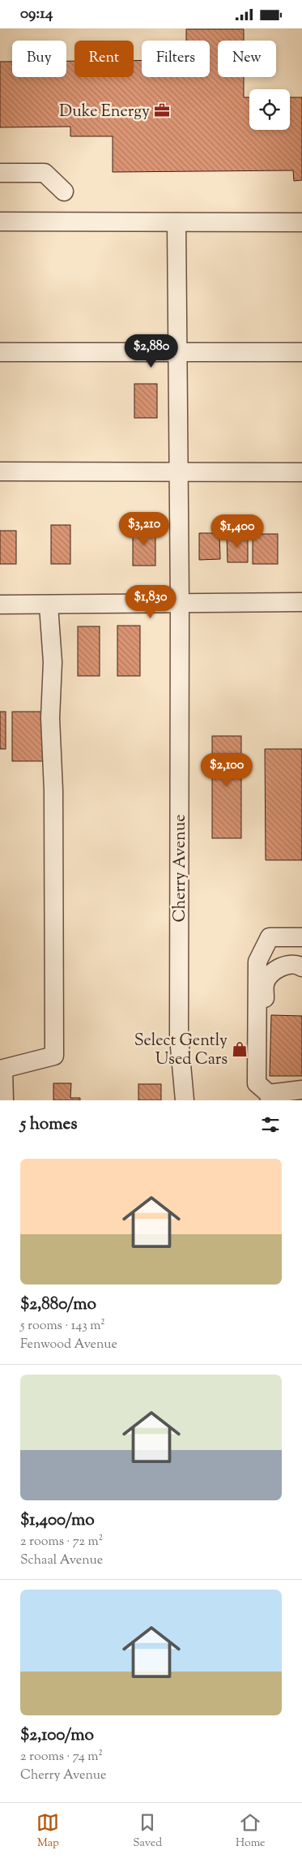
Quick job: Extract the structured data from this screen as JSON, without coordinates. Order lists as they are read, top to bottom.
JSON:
{
  "streets": {
    "street": ["Cherry Avenue"]
  },
  "places": {
    "office": ["Duke Energy"],
    "shop": ["Select Gently Used Cars"]
  },
  "page": {
    "status": "09:14",
    "chip": [
      "Buy",
      "Rent",
      "Filters",
      "New"
    ],
    "price": [
      "$2,880",
      "$3,210",
      "$1,400",
      "$1,830",
      "$2,100"
    ],
    "heading": "5 homes",
    "list": [
      {
        "name": "$2,880/mo",
        "note": "5 rooms · 143 m² · Fenwood Avenue"
      },
      {
        "name": "$1,400/mo",
        "note": "2 rooms · 72 m² · Schaal Avenue"
      },
      {
        "name": "$2,100/mo",
        "note": "2 rooms · 74 m² · Cherry Avenue"
      }
    ],
    "tabs": ["Map", "Saved", "Home"]
  }
}
